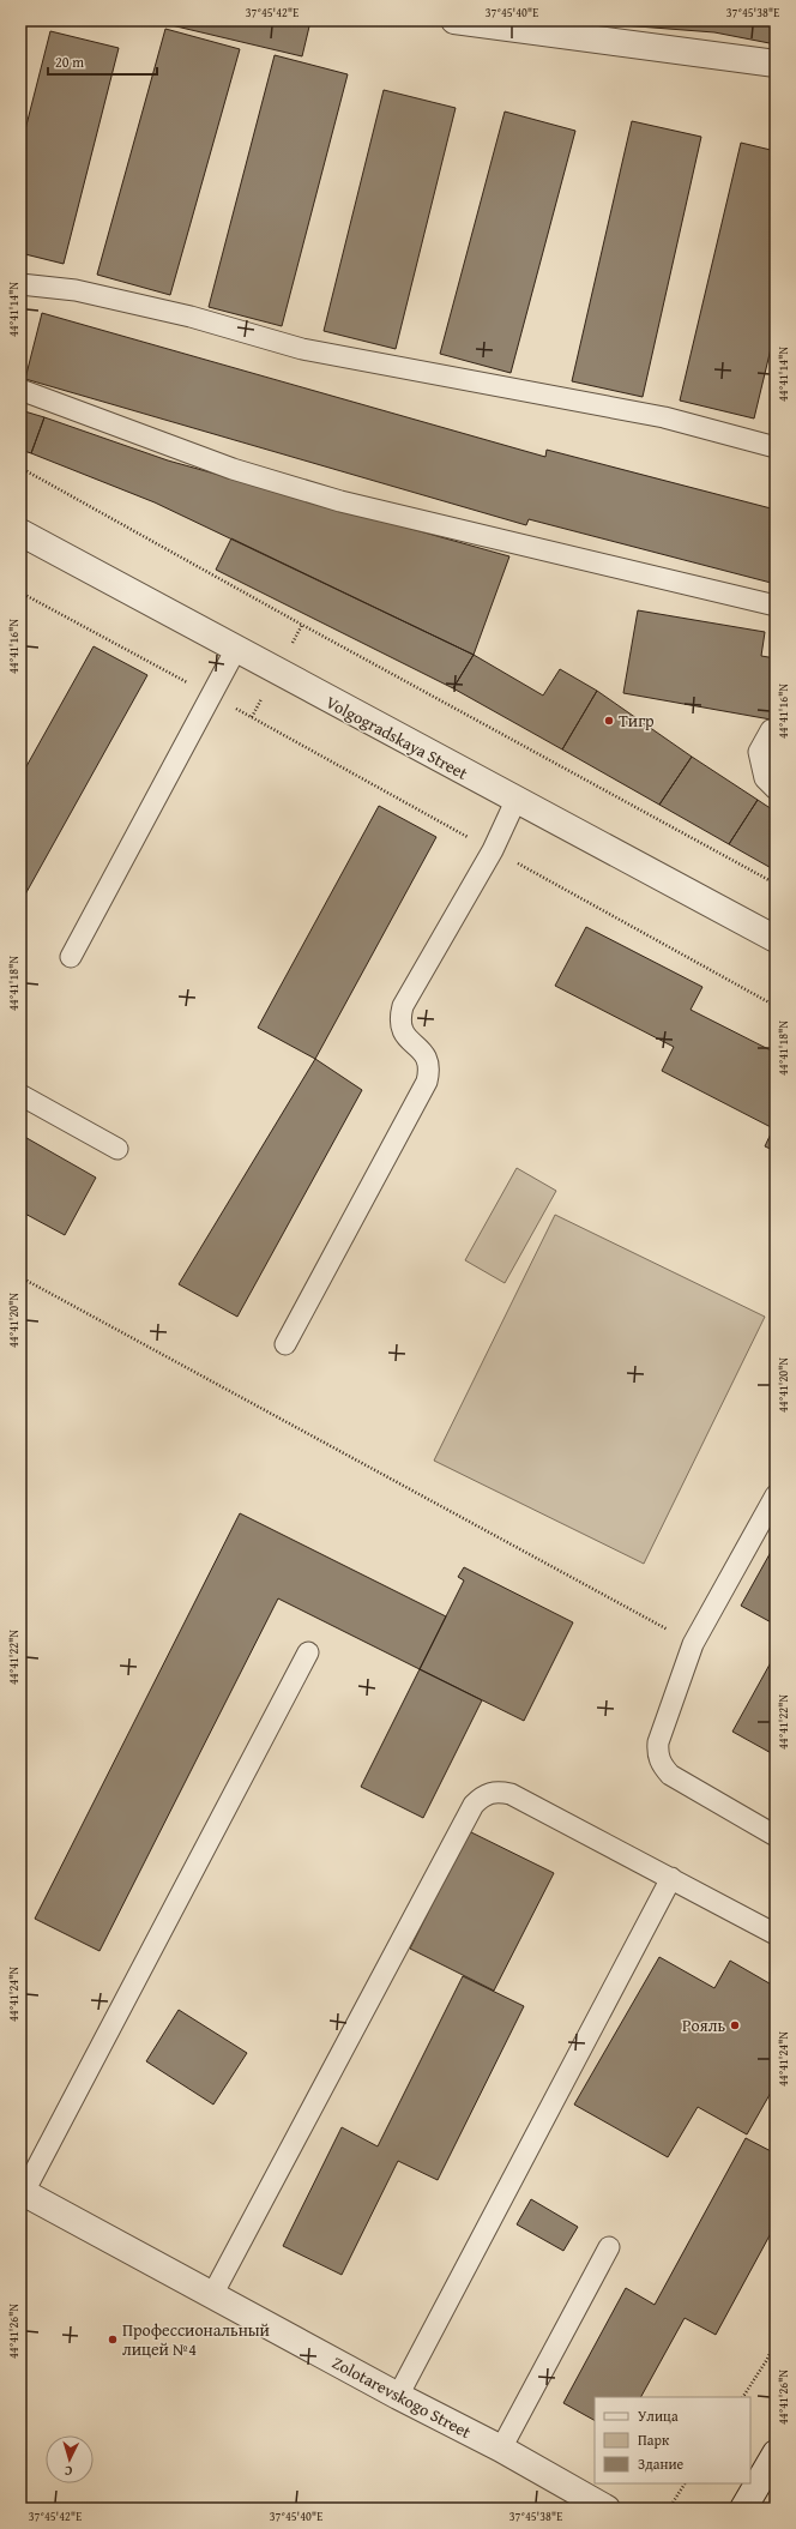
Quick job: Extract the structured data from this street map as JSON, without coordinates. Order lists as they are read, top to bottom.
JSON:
{
  "streets": {
    "street": ["Volgogradskaya Street", "Zolotarevskogo Street"]
  },
  "places": ["Тигр", "Рояль", "Профессиональный лицей №4"],
  "legend": ["Улица", "Парк", "Здание"],
  "scale_bar": "20 m",
  "north": "bottom",
  "coordinates": [
    "37°45'42\"E",
    "37°45'40\"E",
    "37°45'38\"E",
    "44°41'14\"N",
    "44°41'16\"N",
    "44°41'18\"N",
    "44°41'20\"N",
    "44°41'22\"N",
    "44°41'24\"N",
    "44°41'26\"N"
  ]
}
